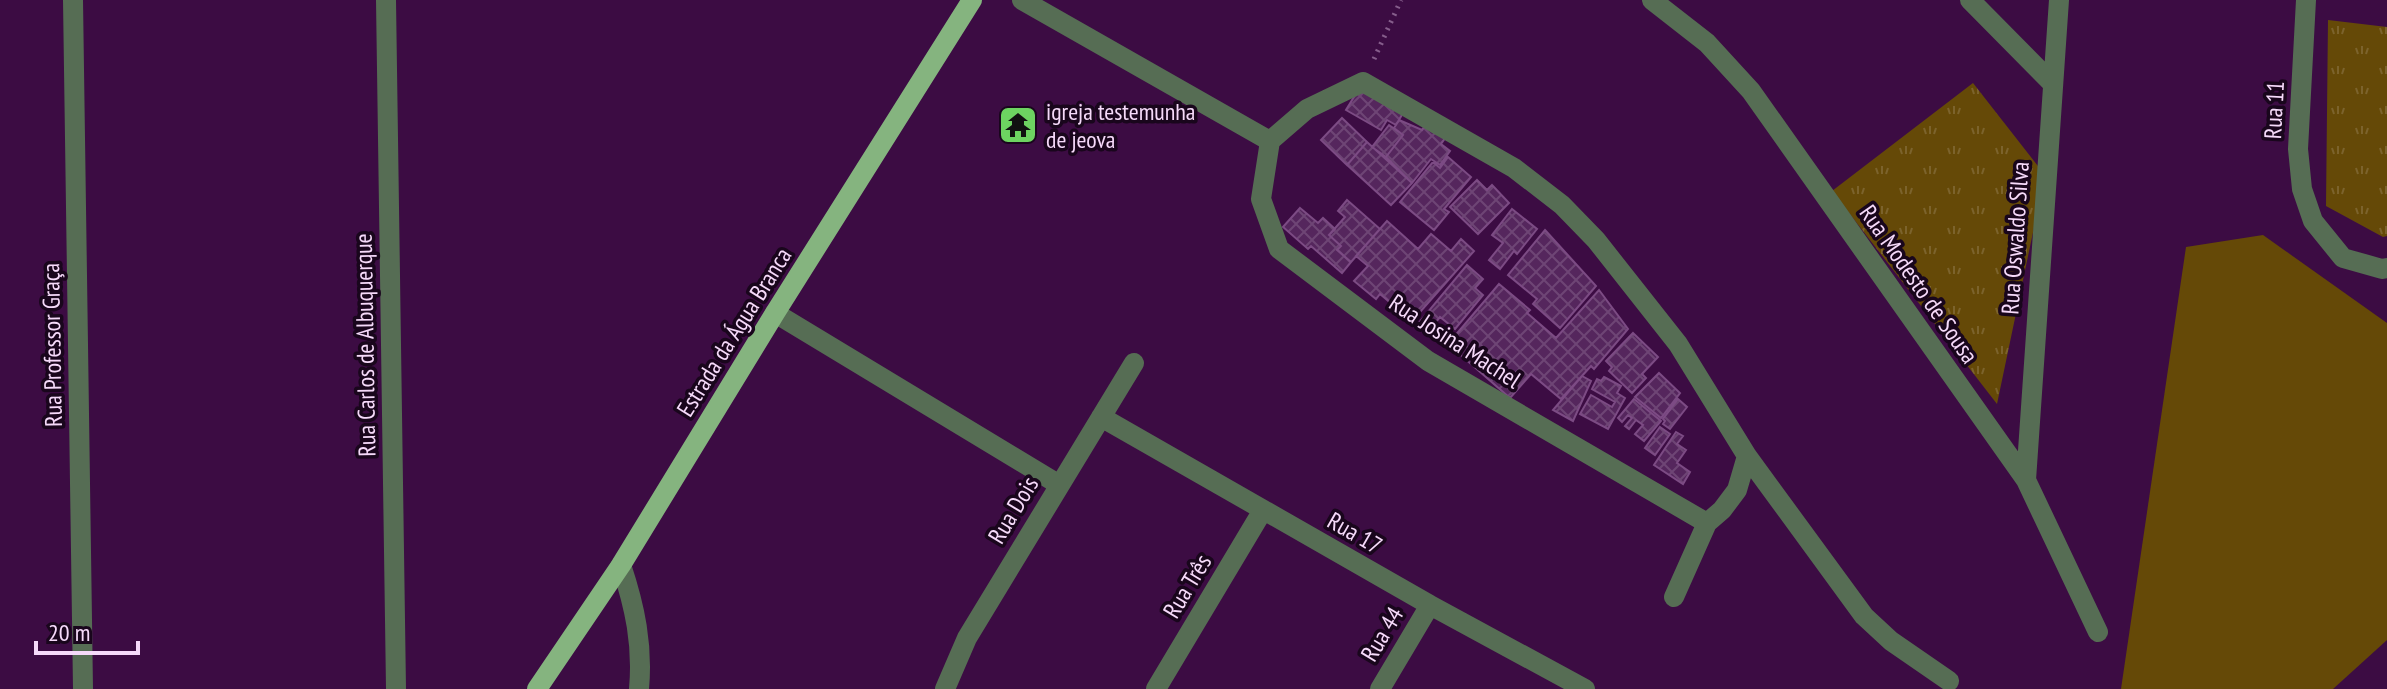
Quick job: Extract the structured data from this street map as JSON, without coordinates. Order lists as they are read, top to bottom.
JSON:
{
  "streets": {
    "main road": ["Estrada da Água Branca"],
    "street": [
      "Rua 11",
      "Rua Oswaldo Silva",
      "Rua Modesto de Sousa",
      "Rua Josina Machel",
      "Rua Professor Graça",
      "Rua Carlos de Albuquerque",
      "Rua Dois",
      "Rua 17",
      "Rua Três",
      "Rua 44"
    ]
  },
  "crossings": [
    ["Rua Oswaldo Silva", "Rua Modesto de Sousa"],
    ["Rua Dois", "Rua 17"],
    ["Rua 17", "Rua Três"],
    ["Rua 17", "Rua 44"]
  ],
  "places": {
    "temple": ["igreja testemunha de jeova"]
  },
  "scale_bar": "20 m"
}
